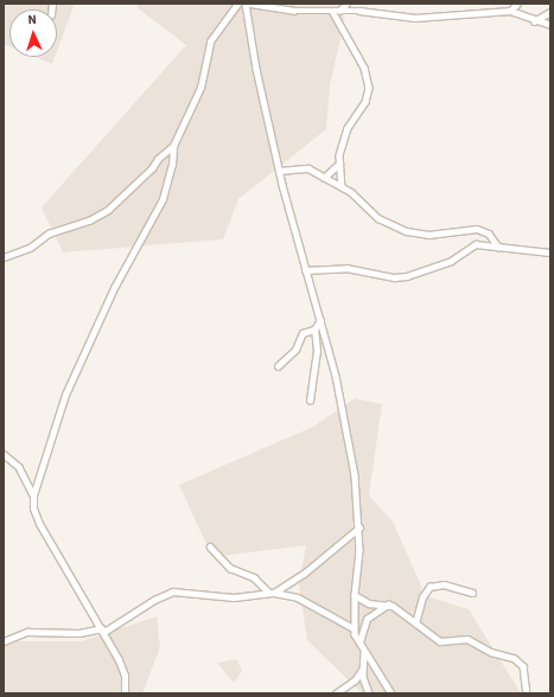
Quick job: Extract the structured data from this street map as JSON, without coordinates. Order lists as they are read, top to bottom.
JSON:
{
  "north": "top"
}
